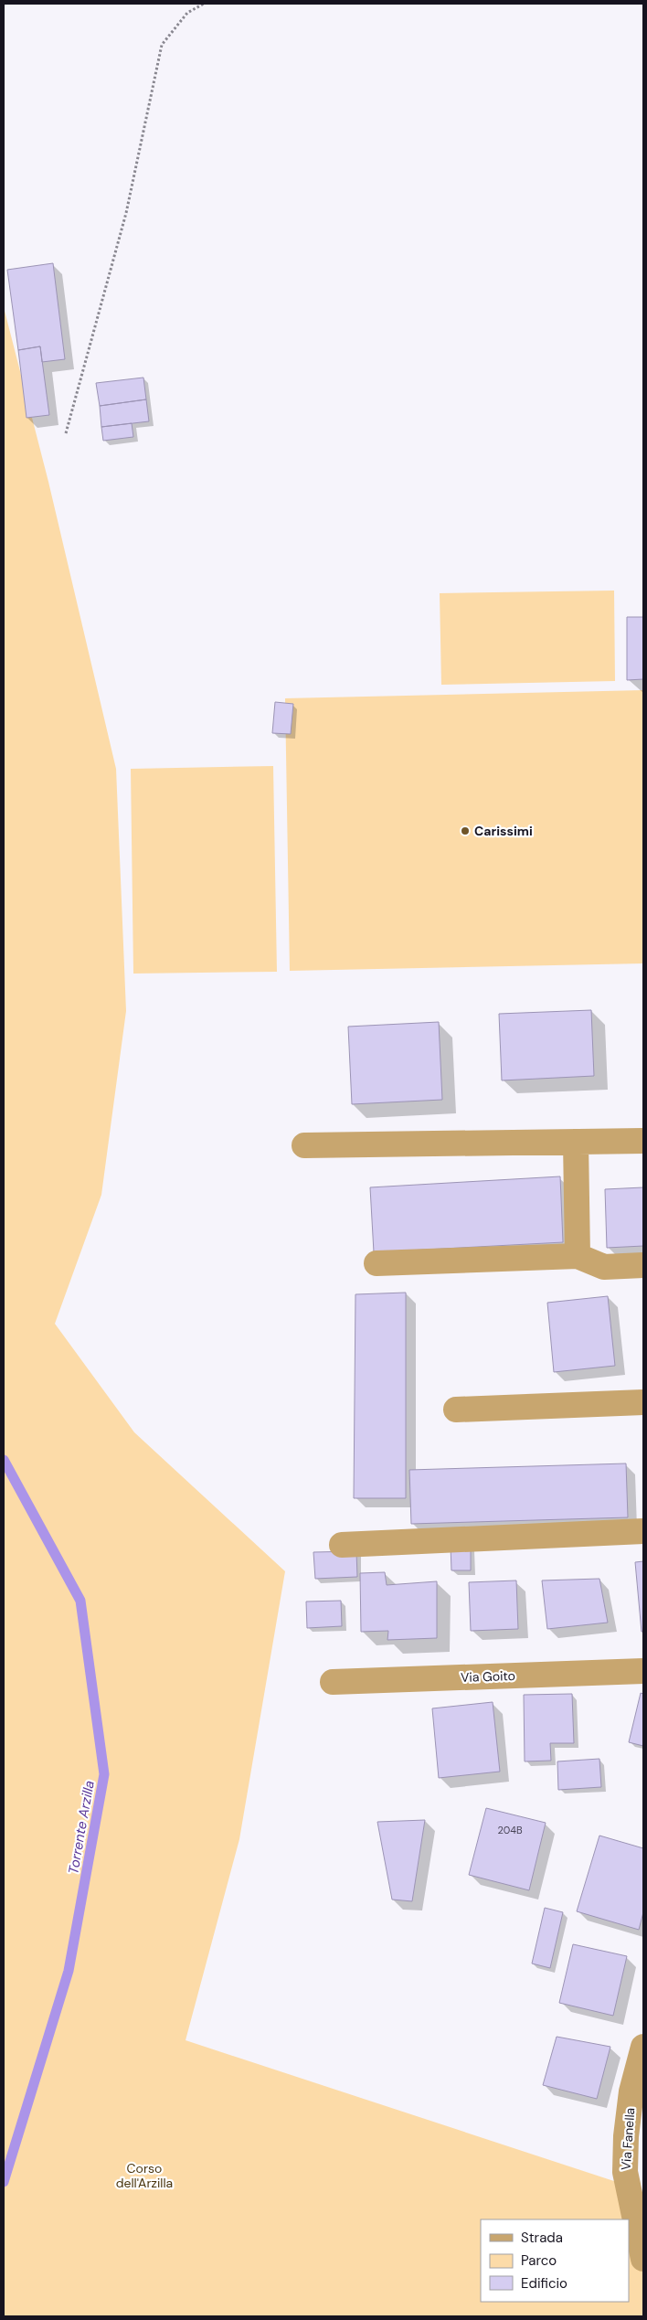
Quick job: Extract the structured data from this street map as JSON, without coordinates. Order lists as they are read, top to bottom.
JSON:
{
  "streets": {
    "street": ["Via Goito", "Via Fanella"]
  },
  "water": ["Torrente Arzilla"],
  "parks": ["Corso dell'Arzilla"],
  "places": ["Carissimi"],
  "house_numbers": ["204B"],
  "legend": ["Strada", "Parco", "Edificio"]
}
